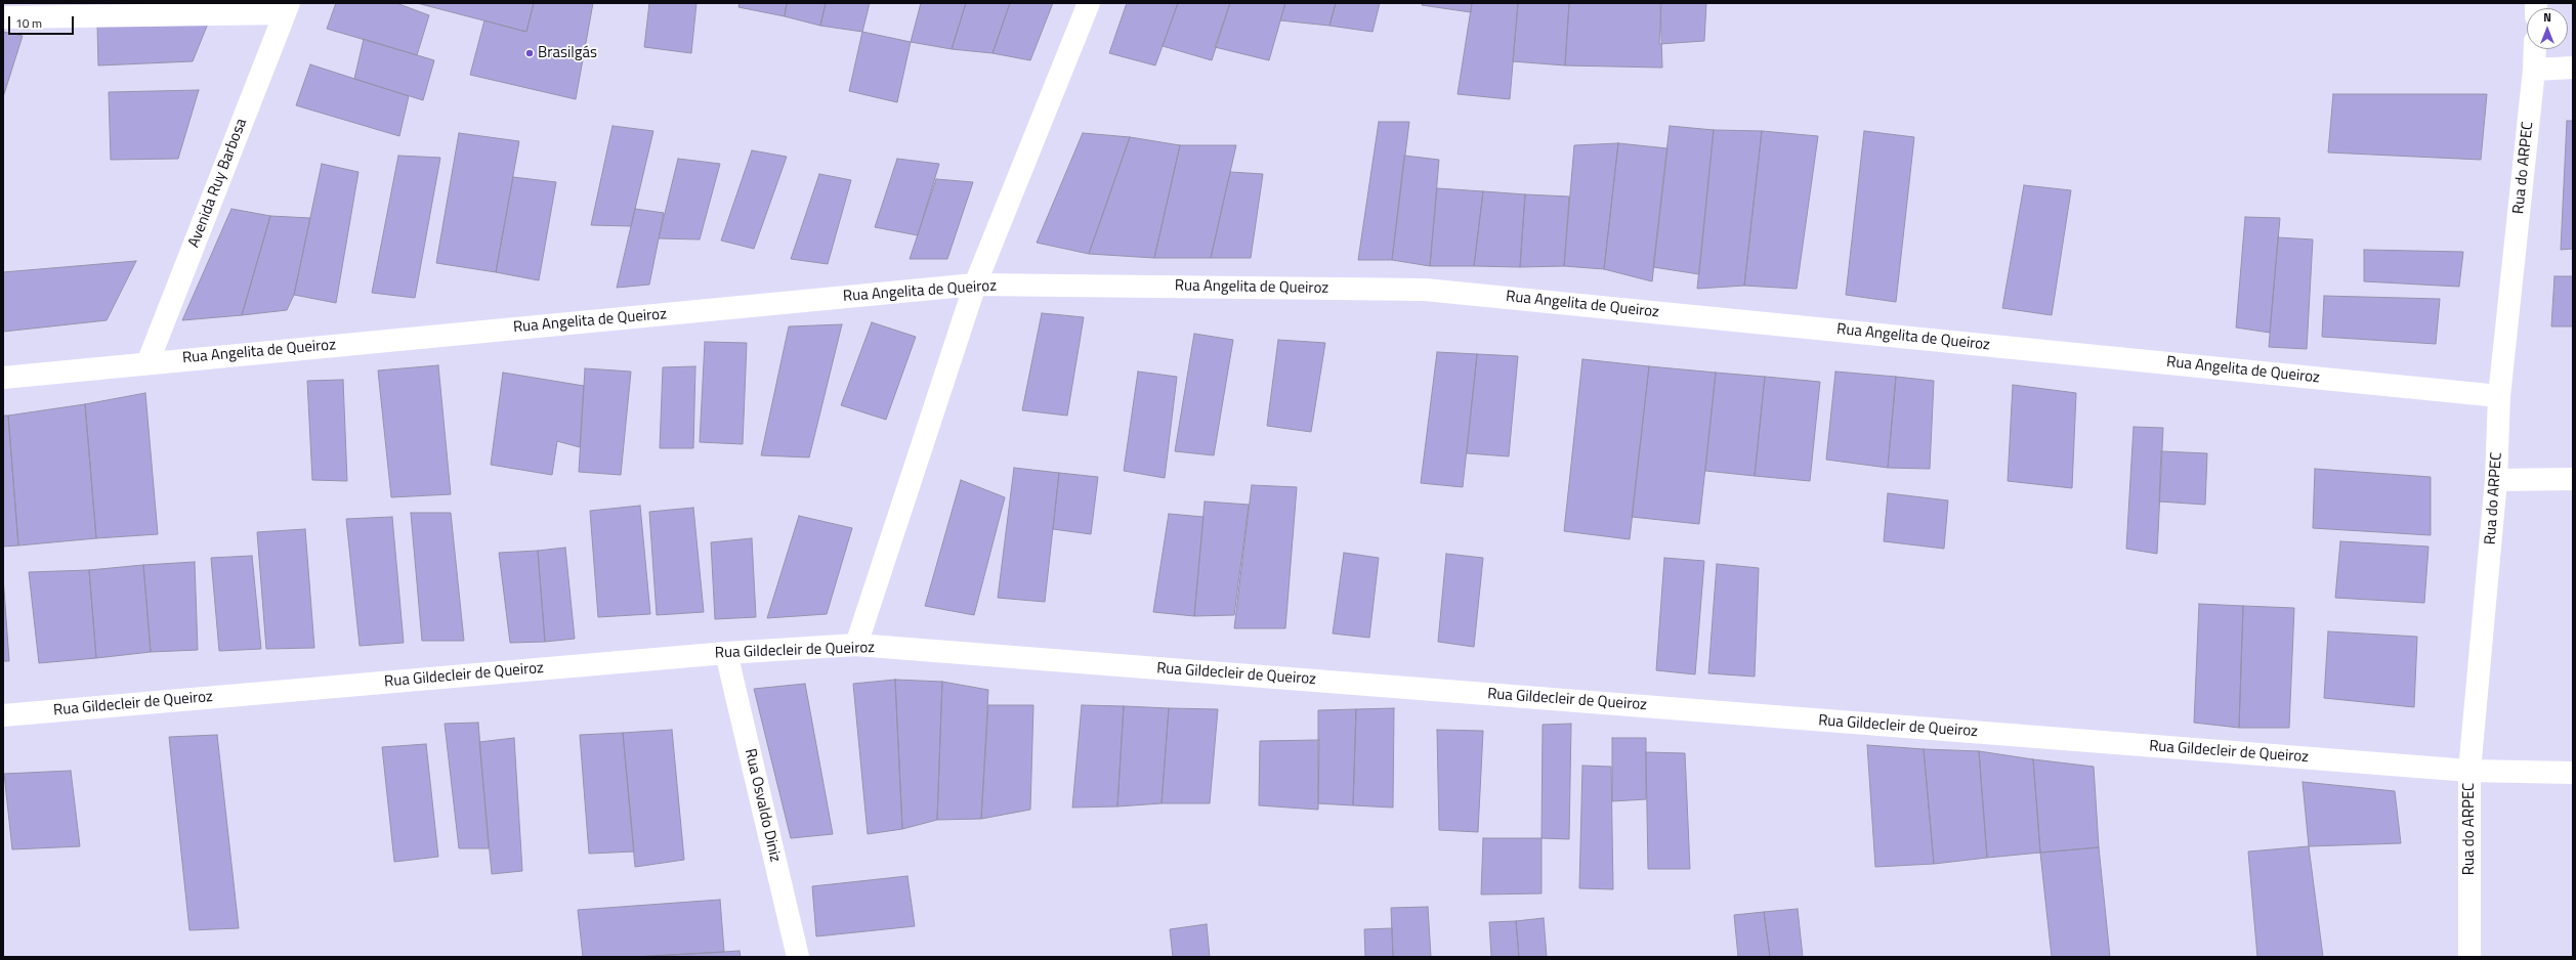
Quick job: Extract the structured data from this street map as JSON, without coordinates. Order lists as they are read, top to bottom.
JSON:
{
  "streets": {
    "street": [
      "Rua do ARPEC",
      "Avenida Ruy Barbosa",
      "Rua Angelita de Queiroz",
      "Rua Gildecleir de Queiroz",
      "Rua Osvaldo Diniz"
    ]
  },
  "crossings": [
    ["Rua do ARPEC", "Rua Angelita de Queiroz"],
    ["Rua do ARPEC", "Rua Gildecleir de Queiroz"],
    ["Avenida Ruy Barbosa", "Rua Angelita de Queiroz"],
    ["Rua Gildecleir de Queiroz", "Rua Osvaldo Diniz"]
  ],
  "places": ["Brasilgás"],
  "scale_bar": "10 m",
  "north": "top"
}
